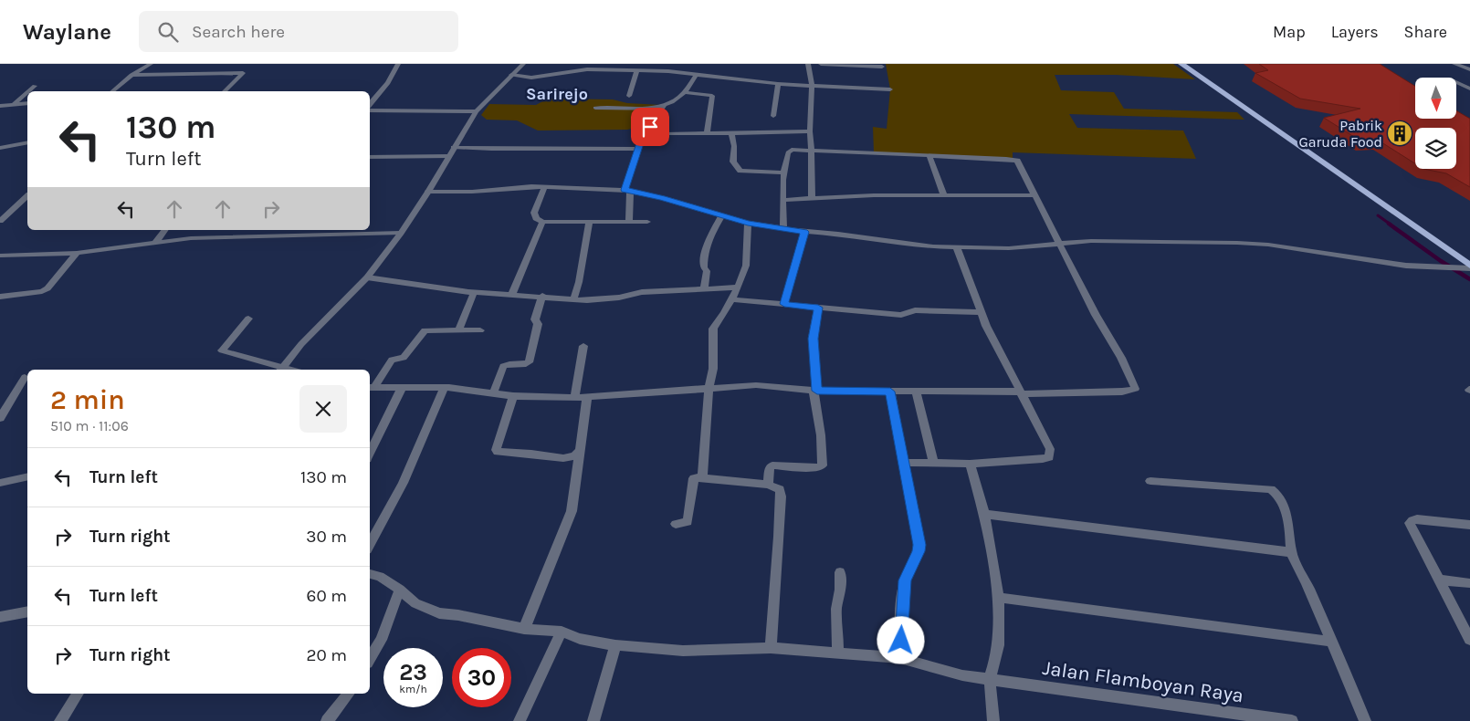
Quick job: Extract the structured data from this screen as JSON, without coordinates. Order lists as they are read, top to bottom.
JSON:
{
  "streets": {
    "street": ["Jalan Flamboyan Raya"]
  },
  "districts": ["Sarirejo"],
  "places": {
    "building": ["Pabrik Garuda Food"]
  },
  "north": "bottom",
  "page": {
    "header": "Waylane",
    "search": "Search here",
    "nav": ["Map", "Layers", "Share"],
    "turn": ["130 m", "Turn left"],
    "heading": ["2 min", "510 m · 11:06"],
    "list": [
      {
        "name": "Turn left",
        "value": "130 m"
      },
      {
        "name": "Turn right",
        "value": "30 m"
      },
      {
        "name": "Turn left",
        "value": "60 m"
      },
      {
        "name": "Turn right",
        "value": "20 m"
      }
    ],
    "speed": "23 km/h",
    "limit": "30"
  }
}
